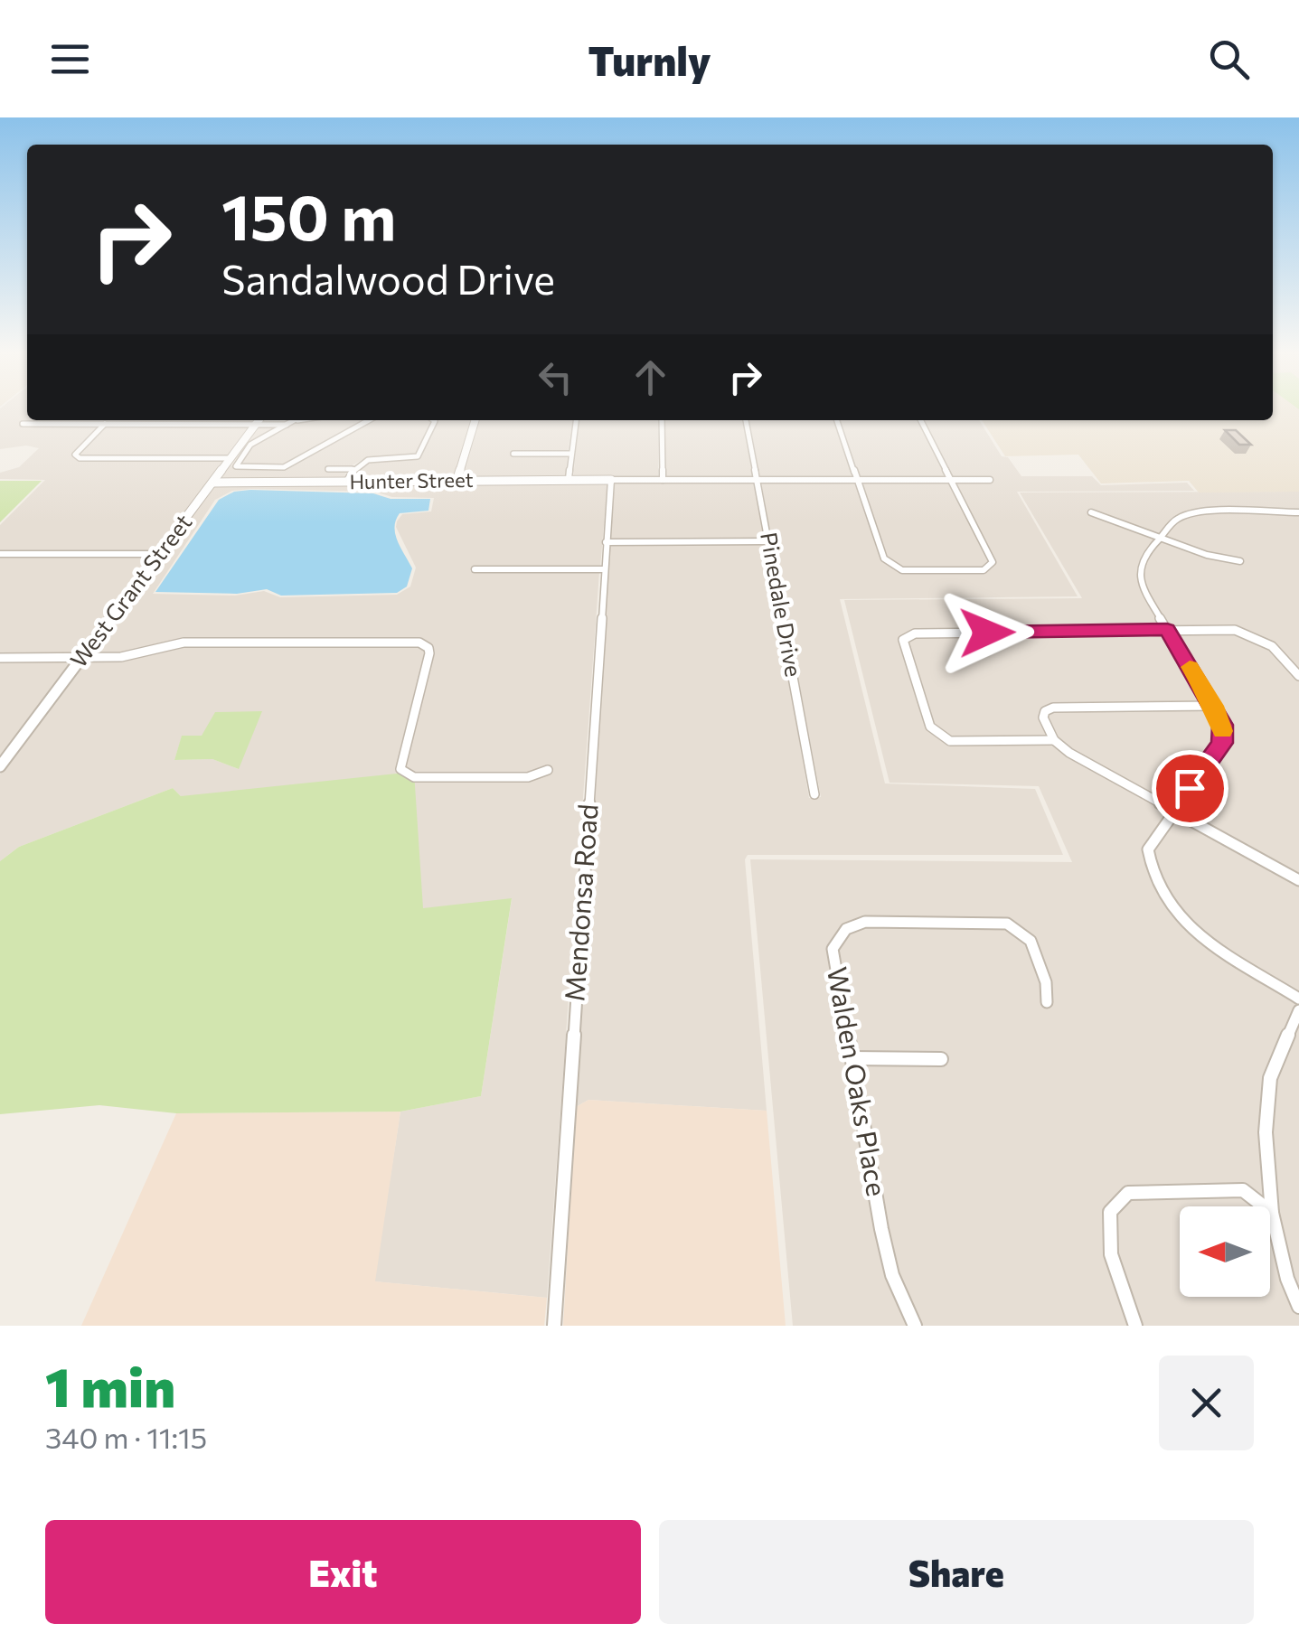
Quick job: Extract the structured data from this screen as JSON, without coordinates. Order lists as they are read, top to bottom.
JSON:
{
  "streets": {
    "street": [
      "Hunter Street",
      "West Grant Street",
      "Pinedale Drive",
      "Mendonsa Road",
      "Walden Oaks Place"
    ]
  },
  "crossings": [
    ["Hunter Street", "West Grant Street"],
    ["Hunter Street", "Mendonsa Road"]
  ],
  "north": "left",
  "page": {
    "header": "Turnly",
    "turn": ["150 m", "Sandalwood Drive"],
    "heading": ["1 min", "340 m · 11:15"],
    "buttons": ["Exit", "Share"]
  }
}
